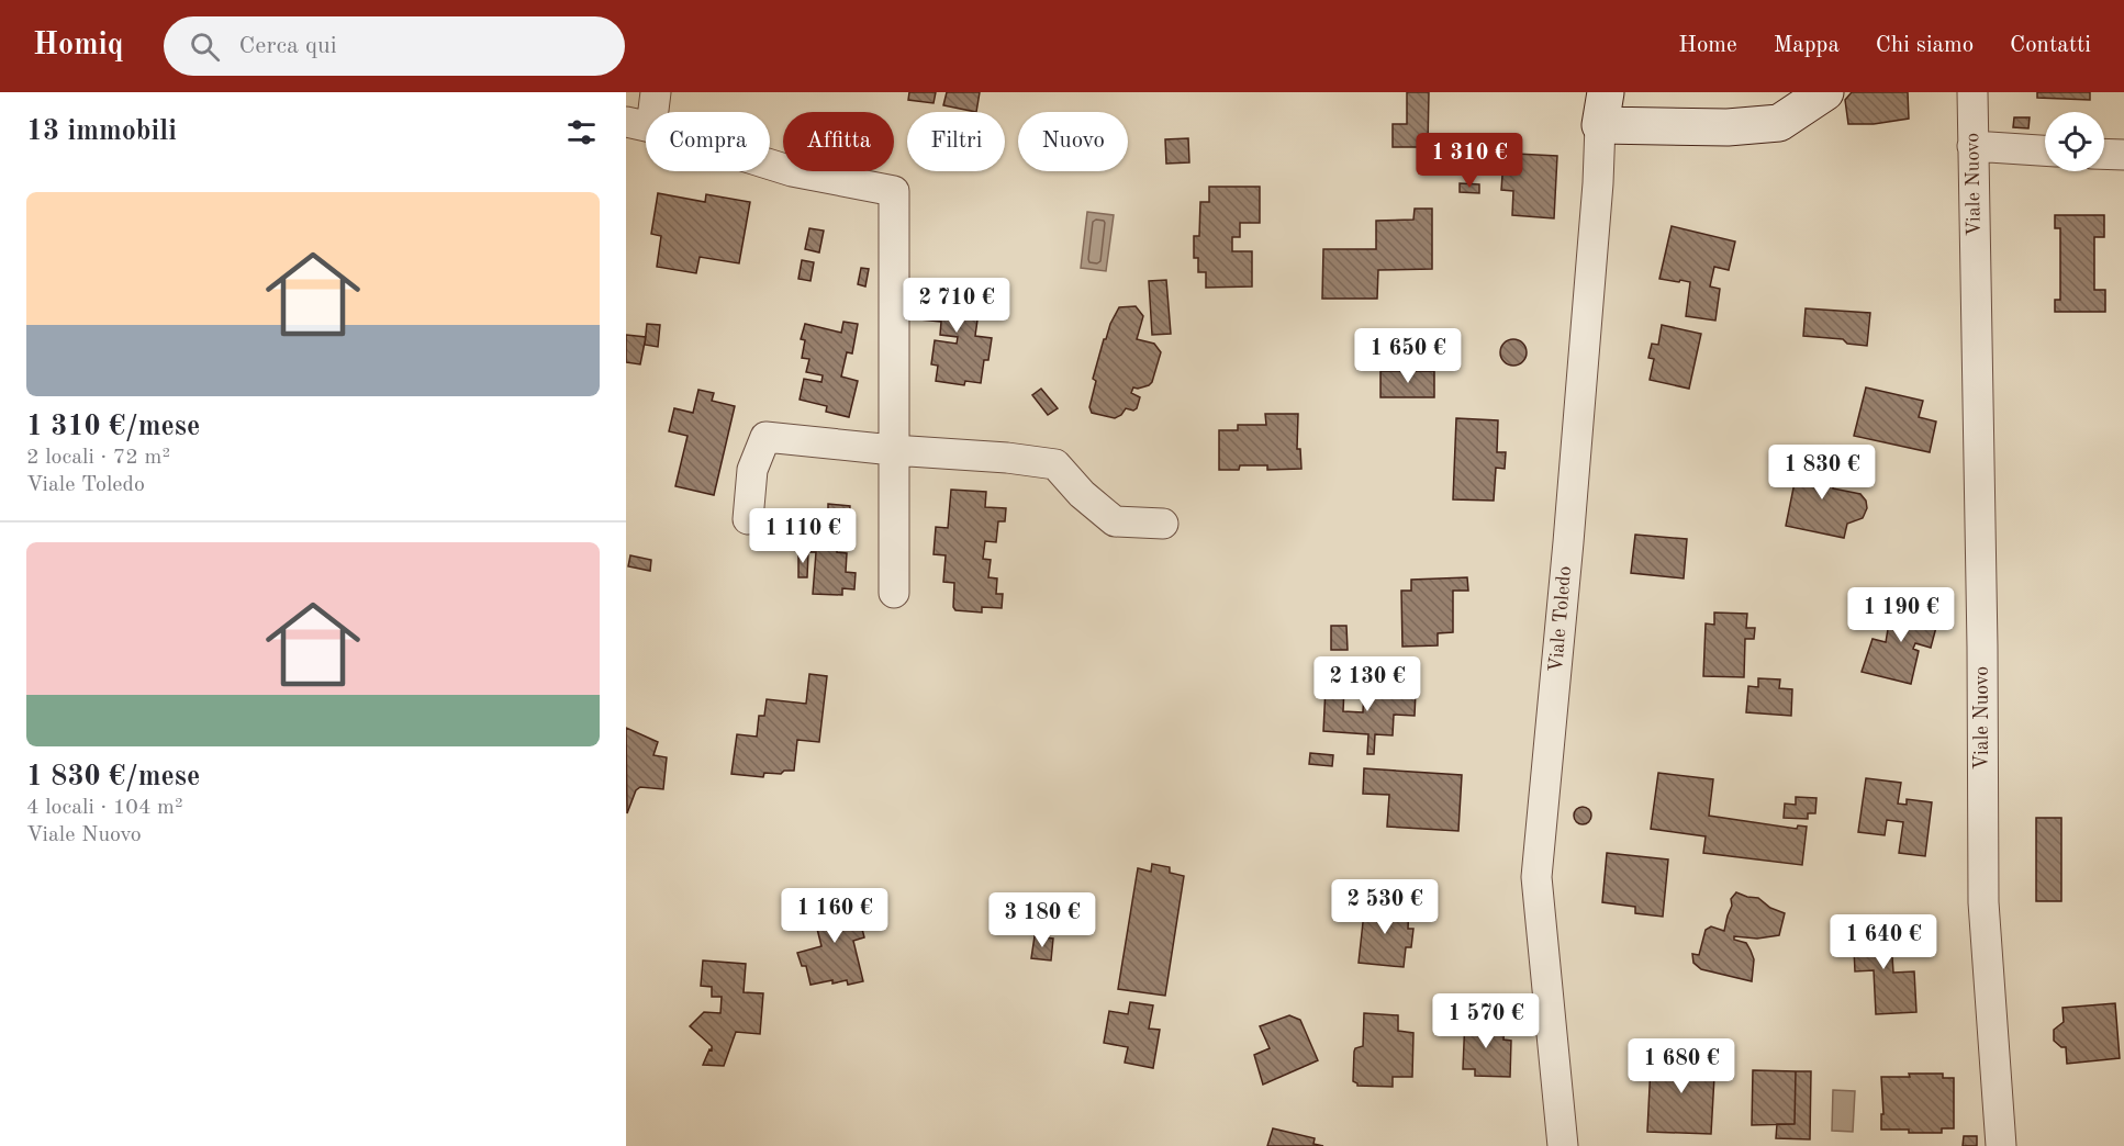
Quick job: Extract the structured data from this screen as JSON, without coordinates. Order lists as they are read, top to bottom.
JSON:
{
  "streets": {
    "street": ["Viale Nuovo", "Viale Toledo"]
  },
  "page": {
    "header": "Homiq",
    "search": "Cerca qui",
    "nav": [
      "Home",
      "Mappa",
      "Chi siamo",
      "Contatti"
    ],
    "heading": "13 immobili",
    "chip": [
      "Compra",
      "Affitta",
      "Filtri",
      "Nuovo"
    ],
    "price": [
      "1 310 €",
      "2 710 €",
      "1 650 €",
      "1 830 €",
      "1 110 €",
      "1 190 €",
      "2 130 €",
      "2 530 €",
      "1 160 €",
      "3 180 €",
      "1 640 €",
      "1 570 €",
      "1 680 €"
    ],
    "list": [
      {
        "name": "1 310 €/mese",
        "note": "2 locali · 72 m² · Viale Toledo"
      },
      {
        "name": "1 830 €/mese",
        "note": "4 locali · 104 m² · Viale Nuovo"
      }
    ]
  }
}
